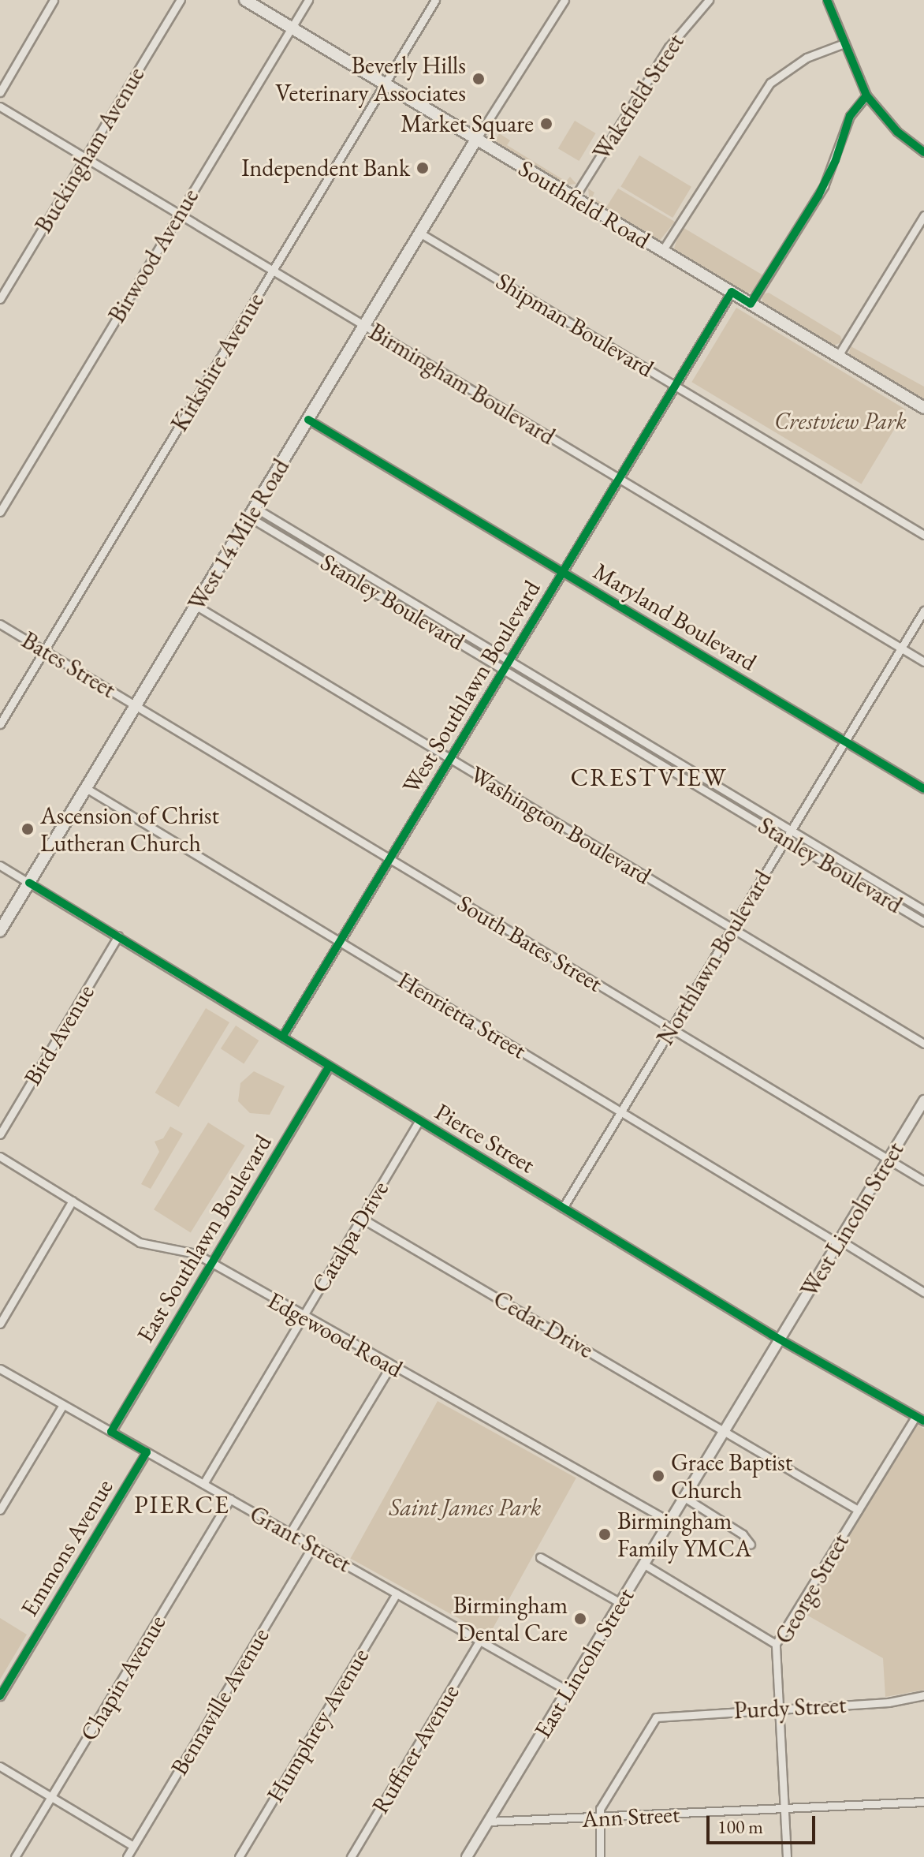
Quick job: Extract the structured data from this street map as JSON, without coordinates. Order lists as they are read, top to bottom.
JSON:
{
  "streets": {
    "main road": ["Southfield Road", "West 14 Mile Road"],
    "street": [
      "Wakefield Street",
      "Buckingham Avenue",
      "Birwood Avenue",
      "Shipman Boulevard",
      "Kirkshire Avenue",
      "Birmingham Boulevard",
      "Stanley Boulevard",
      "Maryland Boulevard",
      "Bates Street",
      "West Southlawn Boulevard",
      "Washington Boulevard",
      "South Bates Street",
      "Northlawn Boulevard",
      "Henrietta Street",
      "Bird Avenue",
      "Pierce Street",
      "West Lincoln Street",
      "Catalpa Drive",
      "East Southlawn Boulevard",
      "Cedar Drive",
      "Edgewood Road",
      "Grant Street",
      "Emmons Avenue",
      "George Street",
      "East Lincoln Street",
      "Chapin Avenue",
      "Bennaville Avenue",
      "Purdy Street",
      "Humphrey Avenue",
      "Ruffner Avenue",
      "Ann Street"
    ]
  },
  "crossings": [
    ["Wakefield Street", "Southfield Road"],
    ["Buckingham Avenue", "Birmingham Boulevard"],
    ["Southfield Road", "Birwood Avenue"],
    ["Southfield Road", "Kirkshire Avenue"],
    ["Southfield Road", "West 14 Mile Road"],
    ["Southfield Road", "West Southlawn Boulevard"],
    ["Birwood Avenue", "Birmingham Boulevard"],
    ["Shipman Boulevard", "West 14 Mile Road"],
    ["Shipman Boulevard", "West Southlawn Boulevard"],
    ["Kirkshire Avenue", "Birmingham Boulevard"],
    ["Kirkshire Avenue", "Bates Street"],
    ["Birmingham Boulevard", "West 14 Mile Road"],
    ["Birmingham Boulevard", "West Southlawn Boulevard"],
    ["Birmingham Boulevard", "Northlawn Boulevard"],
    ["West 14 Mile Road", "Stanley Boulevard"],
    ["West 14 Mile Road", "Maryland Boulevard"],
    ["West 14 Mile Road", "Bates Street"],
    ["West 14 Mile Road", "Washington Boulevard"],
    ["West 14 Mile Road", "South Bates Street"],
    ["West 14 Mile Road", "Henrietta Street"],
    ["West 14 Mile Road", "Pierce Street"],
    ["Stanley Boulevard", "West Southlawn Boulevard"],
    ["Stanley Boulevard", "Northlawn Boulevard"],
    ["Maryland Boulevard", "West Southlawn Boulevard"],
    ["Maryland Boulevard", "Northlawn Boulevard"],
    ["Bates Street", "South Bates Street"],
    ["West Southlawn Boulevard", "Washington Boulevard"],
    ["West Southlawn Boulevard", "South Bates Street"],
    ["West Southlawn Boulevard", "Henrietta Street"],
    ["West Southlawn Boulevard", "Pierce Street"],
    ["Washington Boulevard", "Northlawn Boulevard"],
    ["South Bates Street", "Northlawn Boulevard"],
    ["South Bates Street", "West Lincoln Street"],
    ["Northlawn Boulevard", "Henrietta Street"],
    ["Northlawn Boulevard", "Pierce Street"],
    ["Henrietta Street", "West Lincoln Street"],
    ["Bird Avenue", "Pierce Street"],
    ["Pierce Street", "West Lincoln Street"],
    ["Pierce Street", "Catalpa Drive"],
    ["Pierce Street", "East Southlawn Boulevard"],
    ["Pierce Street", "George Street"],
    ["Pierce Street", "East Lincoln Street"],
    ["West Lincoln Street", "East Lincoln Street"],
    ["Catalpa Drive", "Cedar Drive"],
    ["Catalpa Drive", "Edgewood Road"],
    ["Catalpa Drive", "Grant Street"],
    ["East Southlawn Boulevard", "Edgewood Road"],
    ["East Southlawn Boulevard", "Grant Street"],
    ["Cedar Drive", "George Street"],
    ["Cedar Drive", "East Lincoln Street"],
    ["Edgewood Road", "East Lincoln Street"],
    ["Grant Street", "Emmons Avenue"],
    ["Grant Street", "East Lincoln Street"],
    ["Grant Street", "Chapin Avenue"],
    ["Grant Street", "Bennaville Avenue"],
    ["Grant Street", "Humphrey Avenue"],
    ["Grant Street", "Ruffner Avenue"],
    ["George Street", "Purdy Street"],
    ["George Street", "Ann Street"],
    ["East Lincoln Street", "Ann Street"],
    ["Purdy Street", "Ann Street"]
  ],
  "districts": ["CRESTVIEW", "PIERCE"],
  "parks": ["Crestview Park", "Saint James Park"],
  "places": [
    "Beverly Hills Veterinary Associates",
    "Market Square",
    "Independent Bank",
    "Ascension of Christ Lutheran Church",
    "Grace Baptist Church",
    "Birmingham Family YMCA",
    "Birmingham Dental Care"
  ],
  "scale_bar": "100 m"
}
